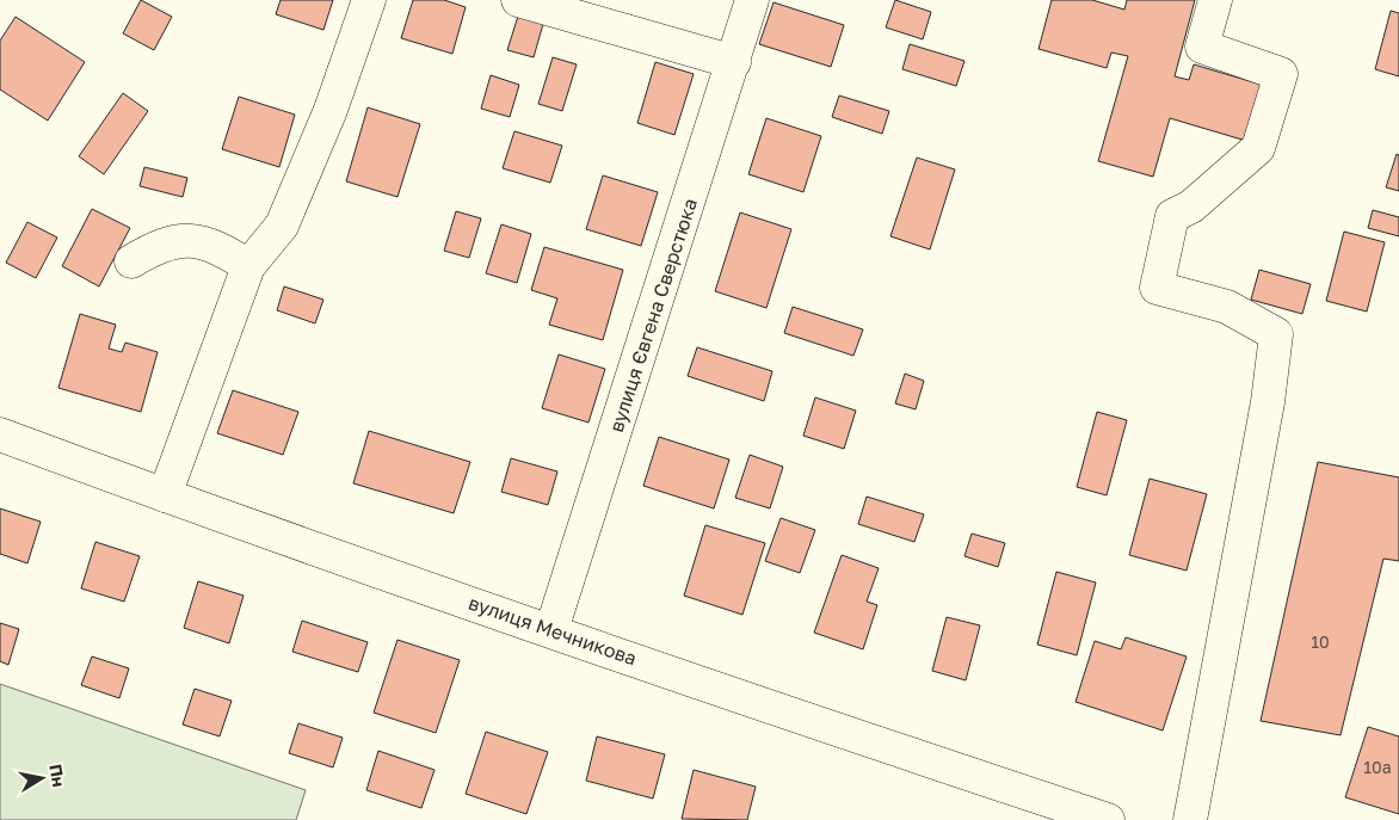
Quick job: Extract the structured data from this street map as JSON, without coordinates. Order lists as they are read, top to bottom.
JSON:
{
  "streets": {
    "street": ["вулиця Євгена Сверстюка", "вулиця Мечникова"]
  },
  "crossings": [
    ["вулиця Євгена Сверстюка", "вулиця Мечникова"]
  ],
  "house_numbers": ["10", "10а"],
  "north": "right"
}
